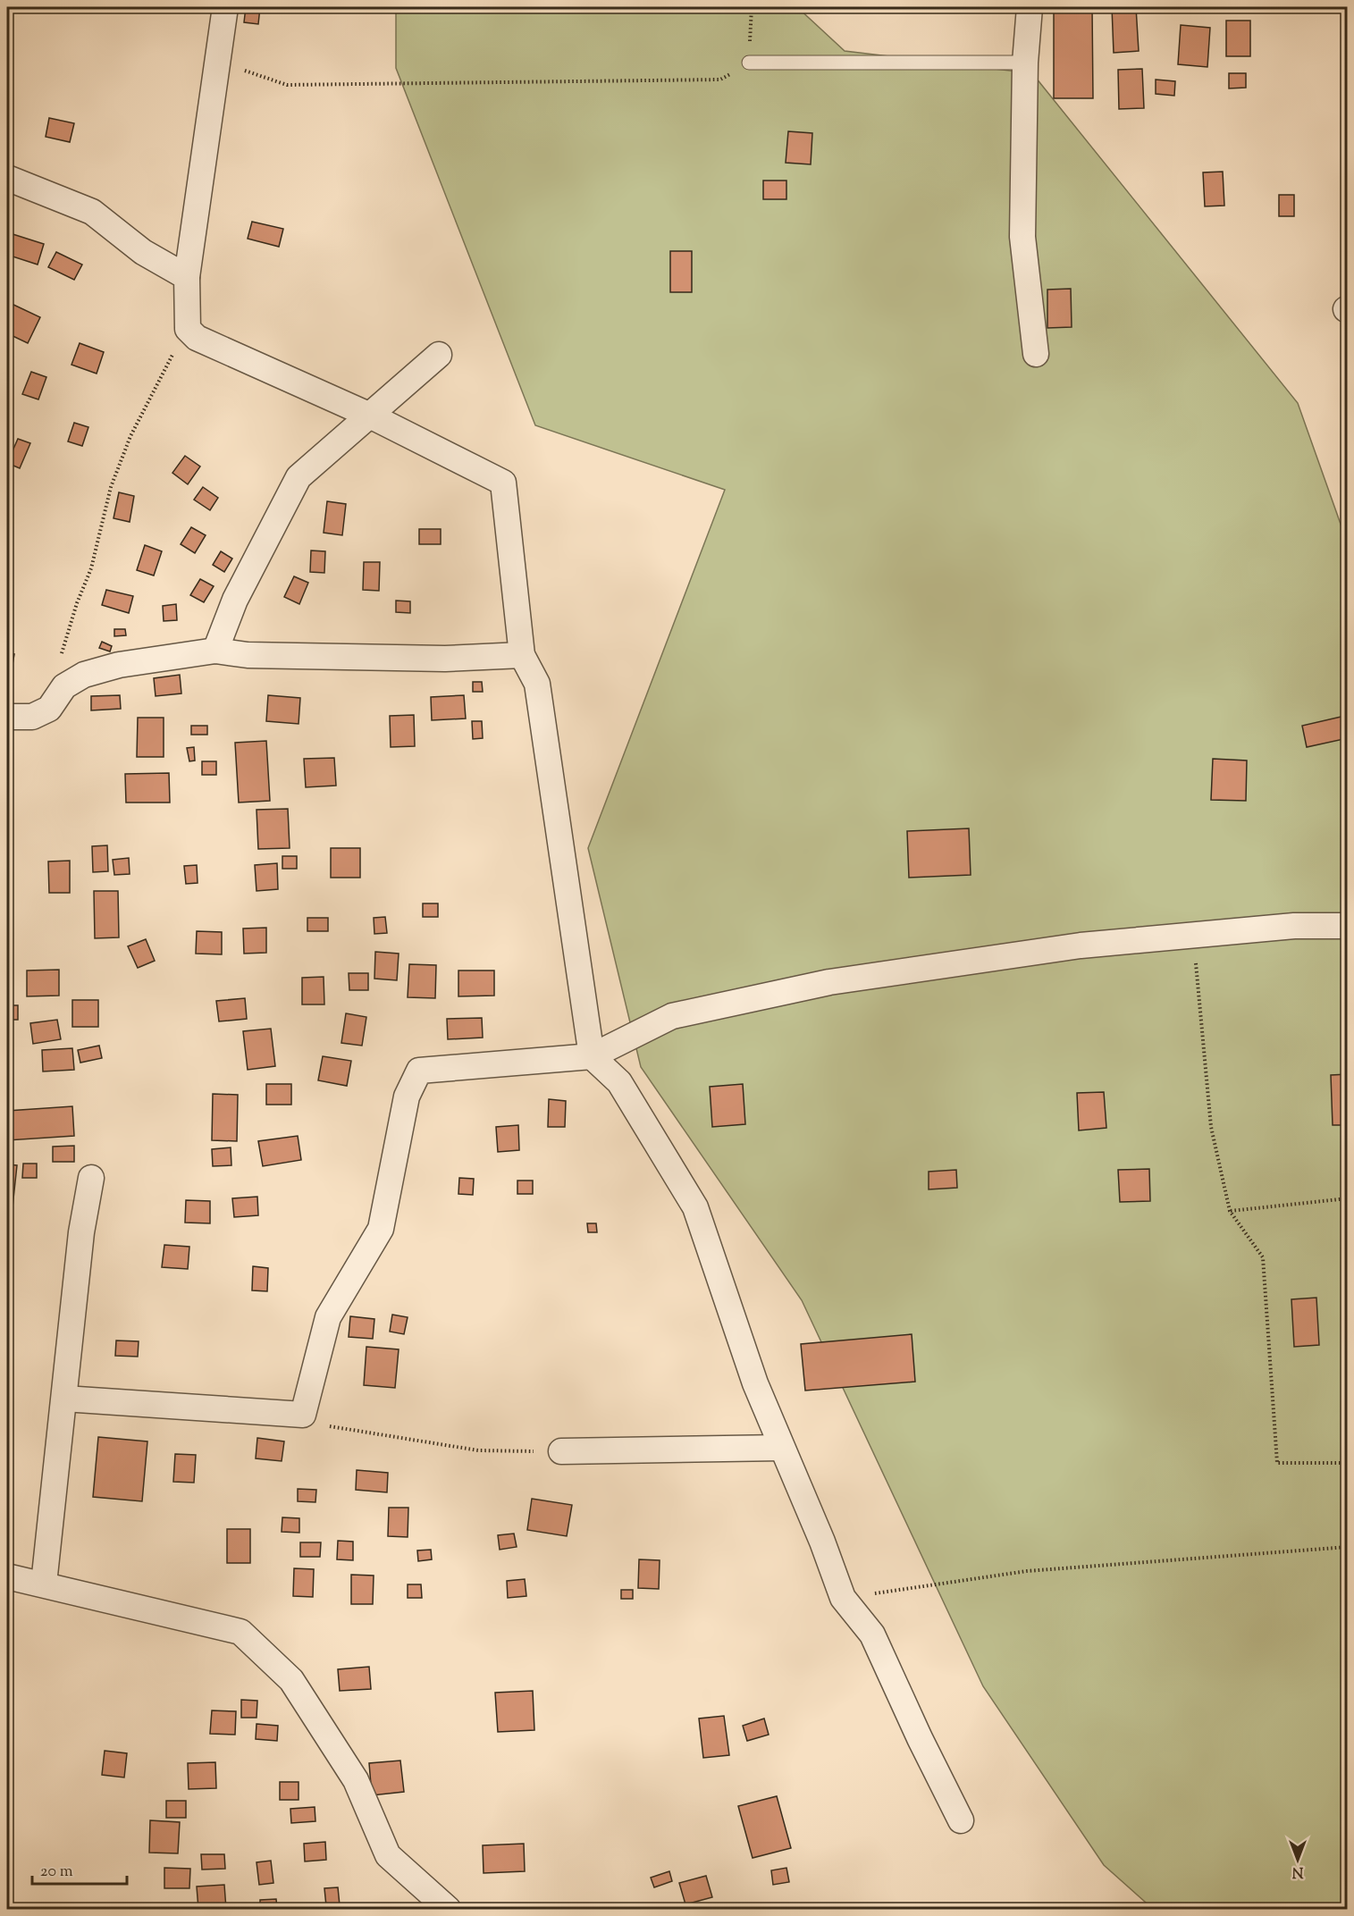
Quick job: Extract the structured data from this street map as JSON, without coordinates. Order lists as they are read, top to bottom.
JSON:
{
  "scale_bar": "20 m",
  "north": "bottom"
}
